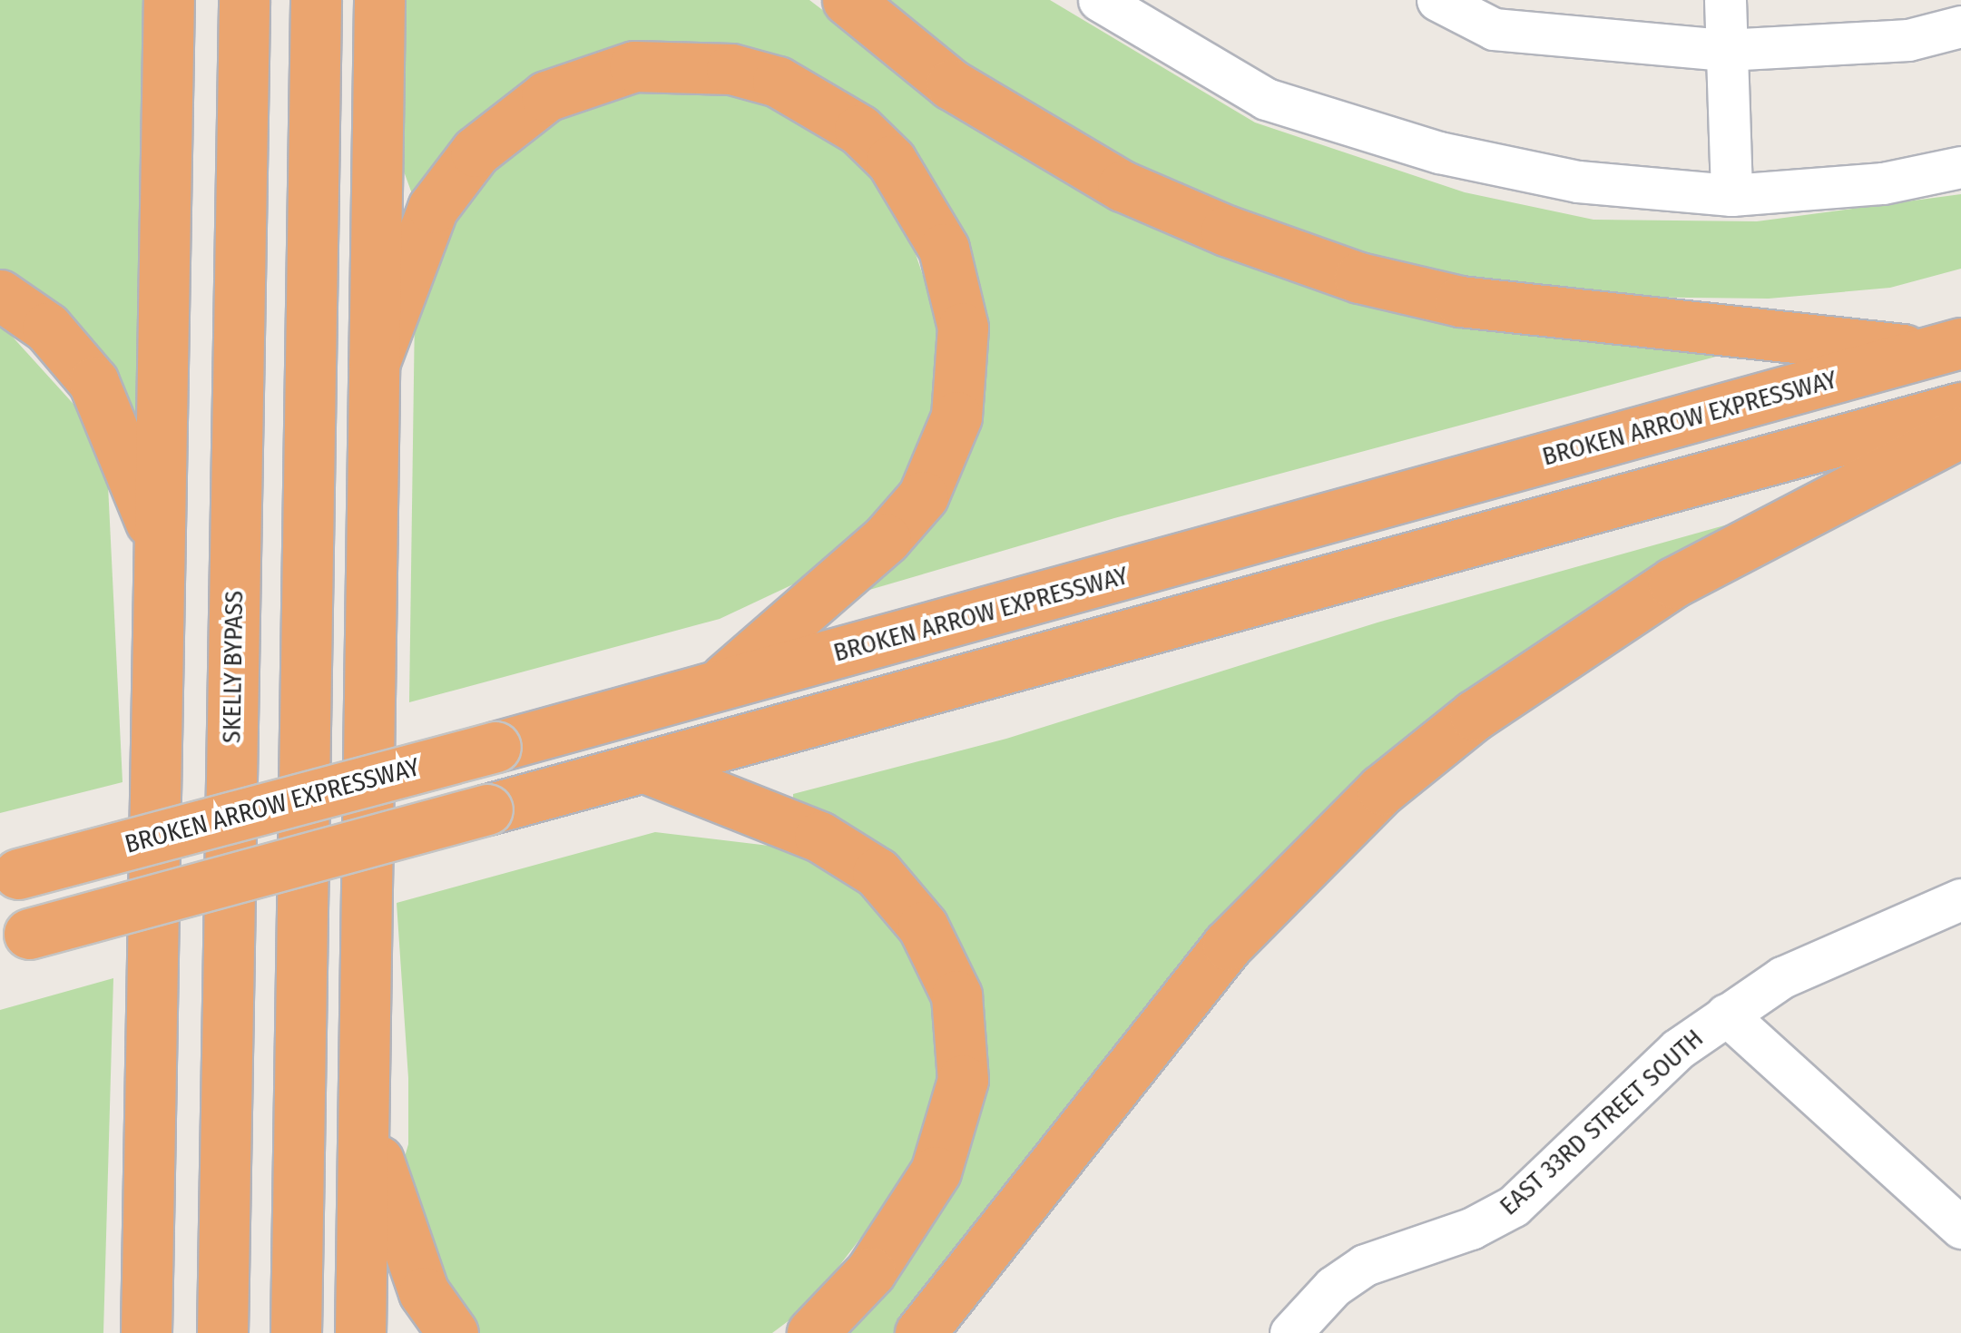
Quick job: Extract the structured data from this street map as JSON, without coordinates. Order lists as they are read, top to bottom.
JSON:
{
  "streets": {
    "highway": ["BROKEN ARROW EXPRESSWAY", "SKELLY BYPASS"],
    "street": ["EAST 33RD STREET SOUTH"]
  }
}
